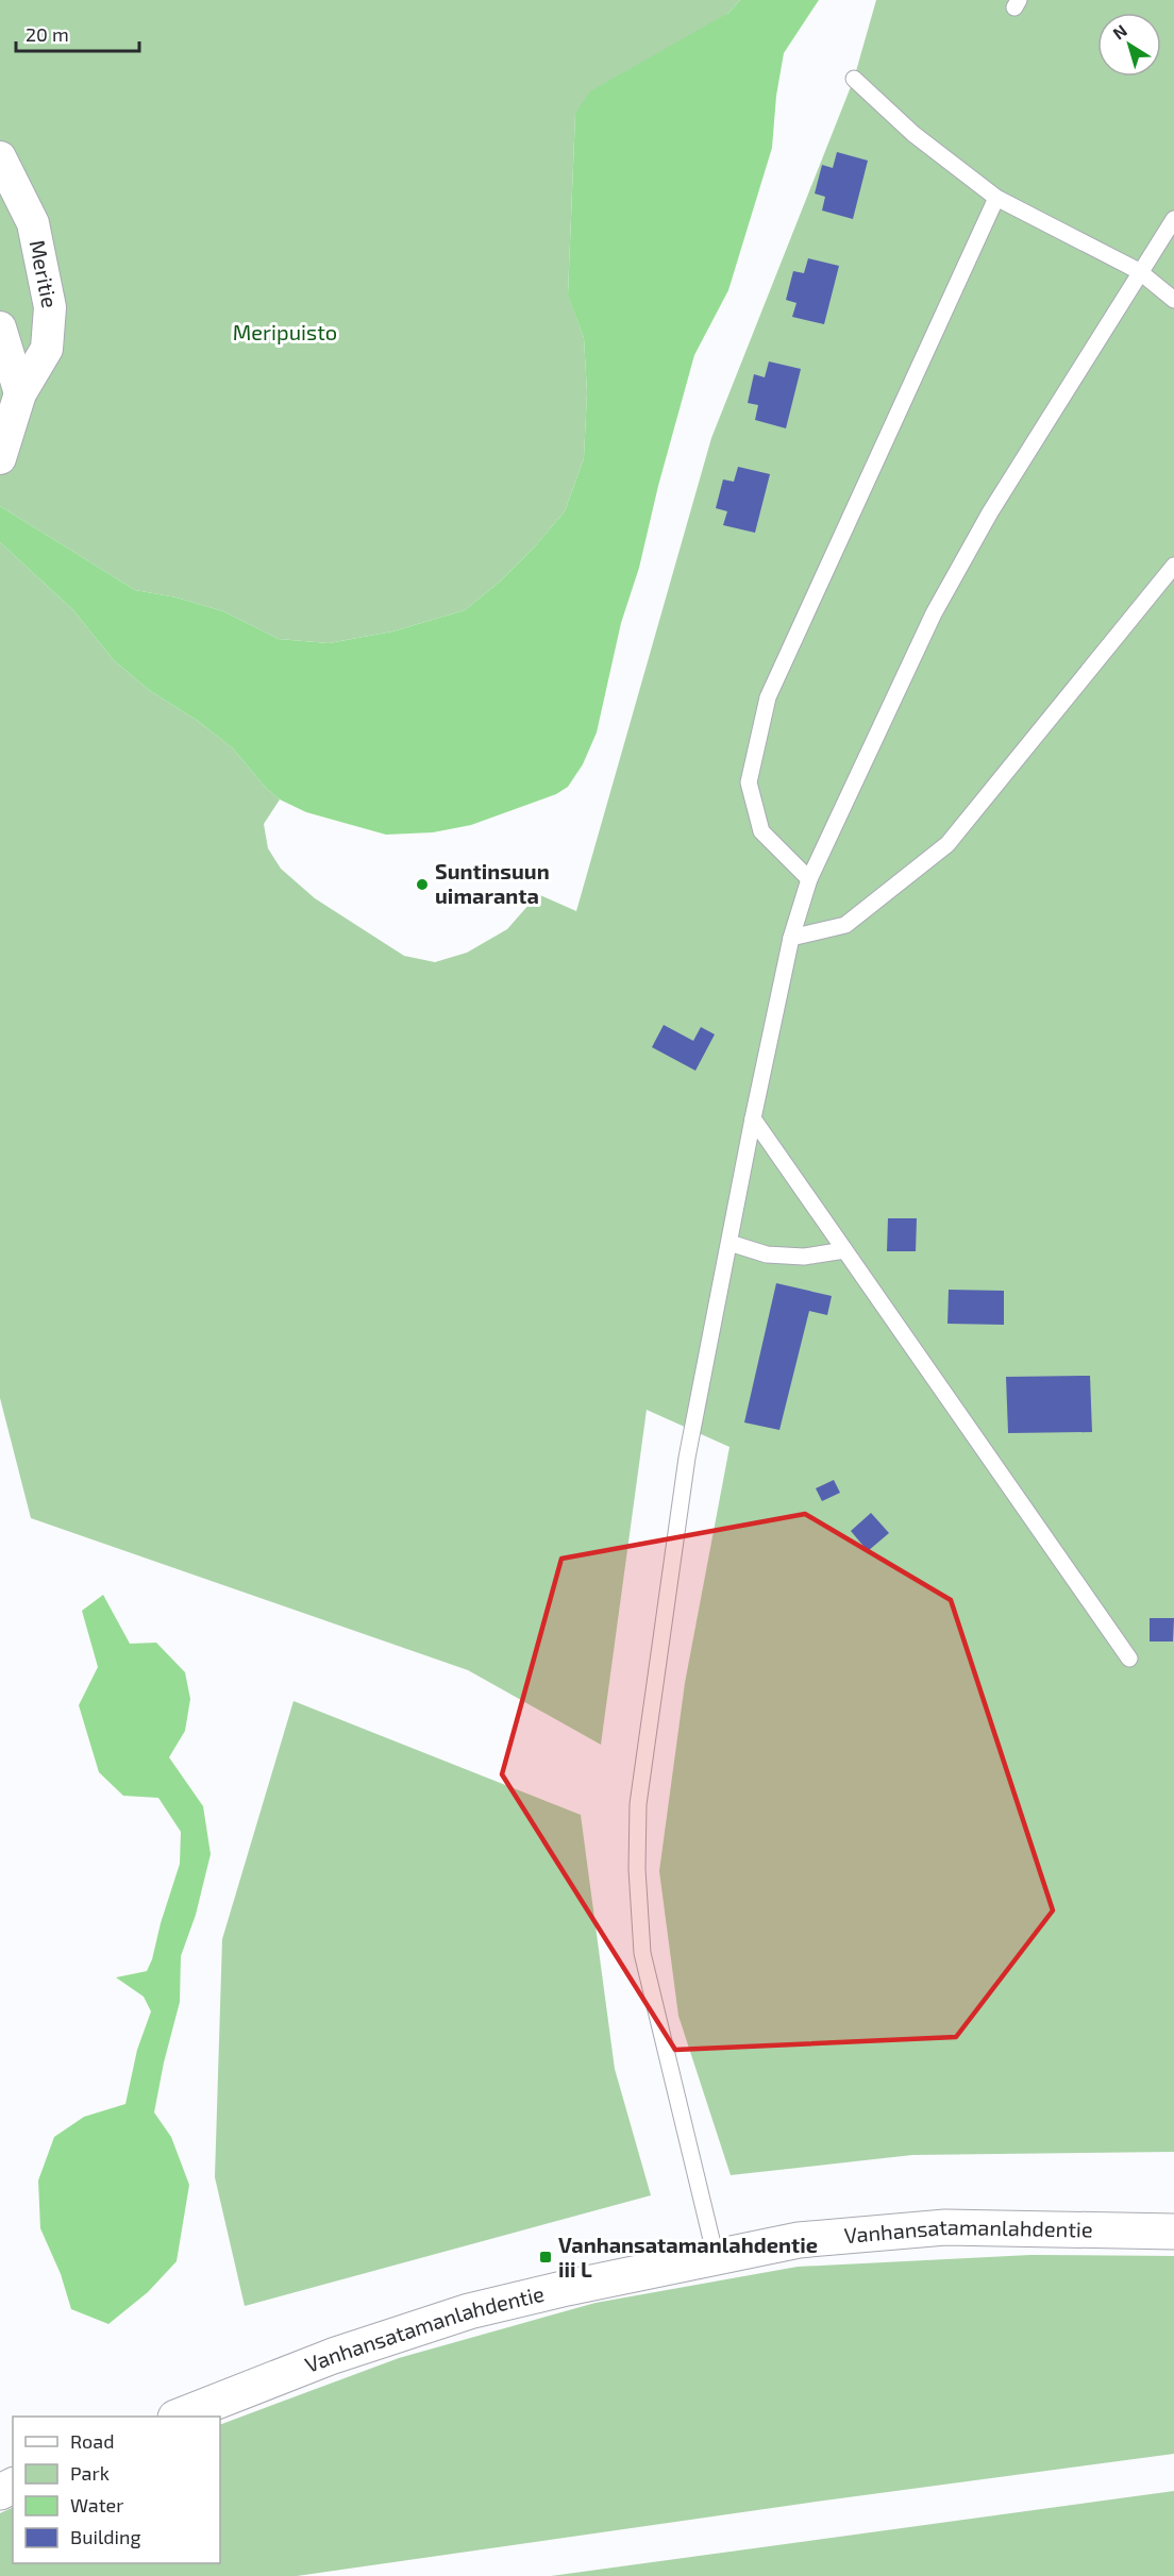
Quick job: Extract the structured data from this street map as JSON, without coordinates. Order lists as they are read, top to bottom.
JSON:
{
  "streets": {
    "street": ["Meritie", "Vanhansatamanlahdentie"]
  },
  "parks": ["Meripuisto"],
  "places": {
    "other": ["Suntinsuun uimaranta"],
    "transit": ["Vanhansatamanlahdentie iii L"]
  },
  "legend": [
    "Road",
    "Park",
    "Water",
    "Building"
  ],
  "scale_bar": "20 m",
  "north": "top left"
}
